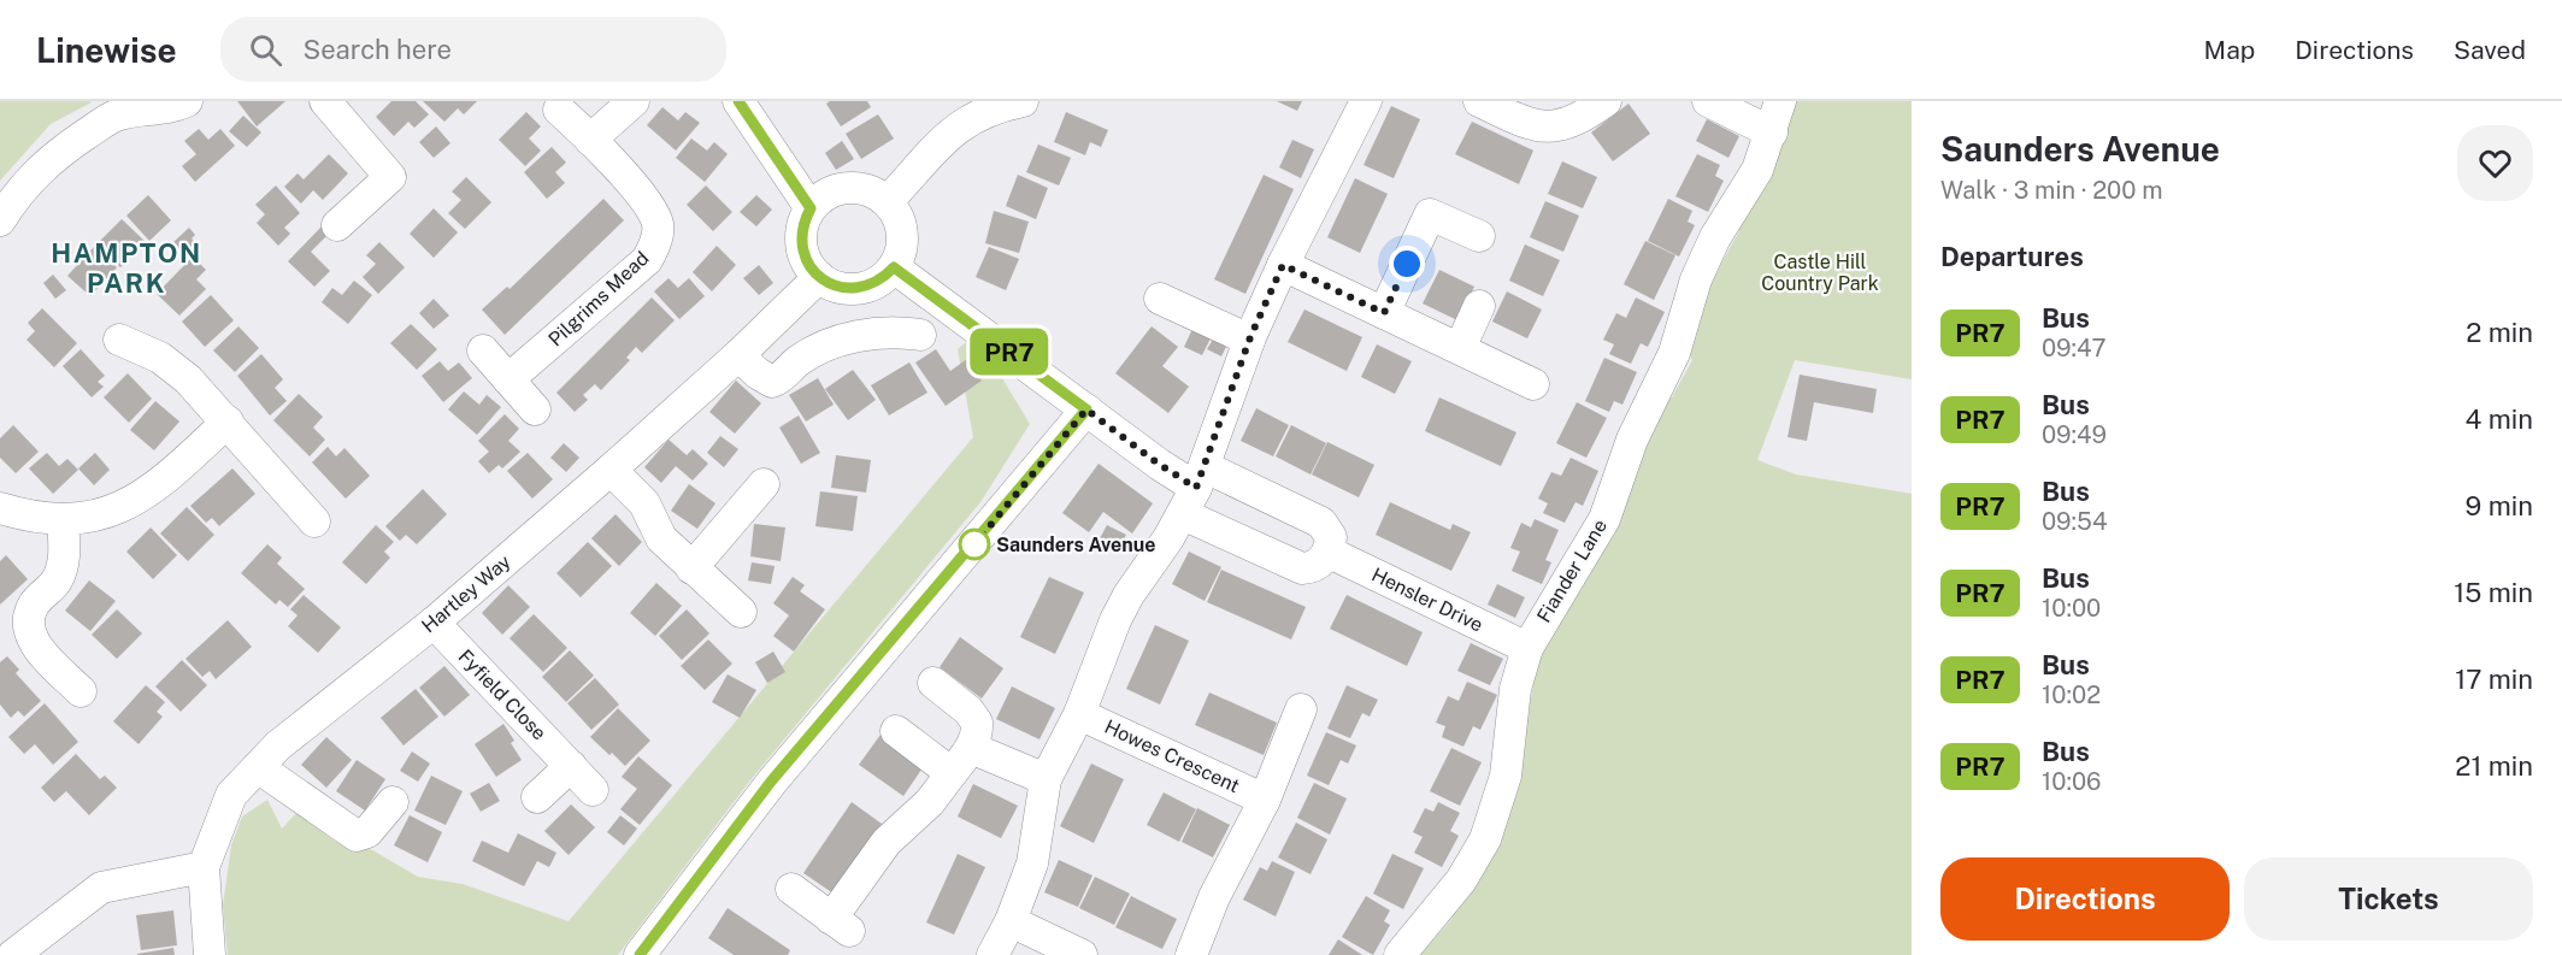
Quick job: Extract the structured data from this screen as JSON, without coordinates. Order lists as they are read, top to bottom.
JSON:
{
  "streets": {
    "street": [
      "Pilgrims Mead",
      "Fiander Lane",
      "Hartley Way",
      "Hensler Drive",
      "Fyfield Close",
      "Howes Crescent"
    ]
  },
  "crossings": [
    ["Fiander Lane", "Hensler Drive"],
    ["Hartley Way", "Fyfield Close"]
  ],
  "districts": ["HAMPTON PARK"],
  "parks": ["Castle Hill Country Park"],
  "places": ["Saunders Avenue"],
  "lines": ["bus line PR7"],
  "page": {
    "header": "Linewise",
    "search": "Search here",
    "nav": ["Map", "Directions", "Saved"],
    "on_map": "PR7",
    "heading": [
      ["Saunders Avenue", "Walk · 3 min · 200 m"],
      "Departures"
    ],
    "list": [
      {
        "mark": "PR7",
        "name": "Bus",
        "note": "09:47",
        "value": "2 min"
      },
      {
        "mark": "PR7",
        "name": "Bus",
        "note": "09:49",
        "value": "4 min"
      },
      {
        "mark": "PR7",
        "name": "Bus",
        "note": "09:54",
        "value": "9 min"
      },
      {
        "mark": "PR7",
        "name": "Bus",
        "note": "10:00",
        "value": "15 min"
      },
      {
        "mark": "PR7",
        "name": "Bus",
        "note": "10:02",
        "value": "17 min"
      },
      {
        "mark": "PR7",
        "name": "Bus",
        "note": "10:06",
        "value": "21 min"
      }
    ],
    "buttons": ["Directions", "Tickets"]
  }
}
